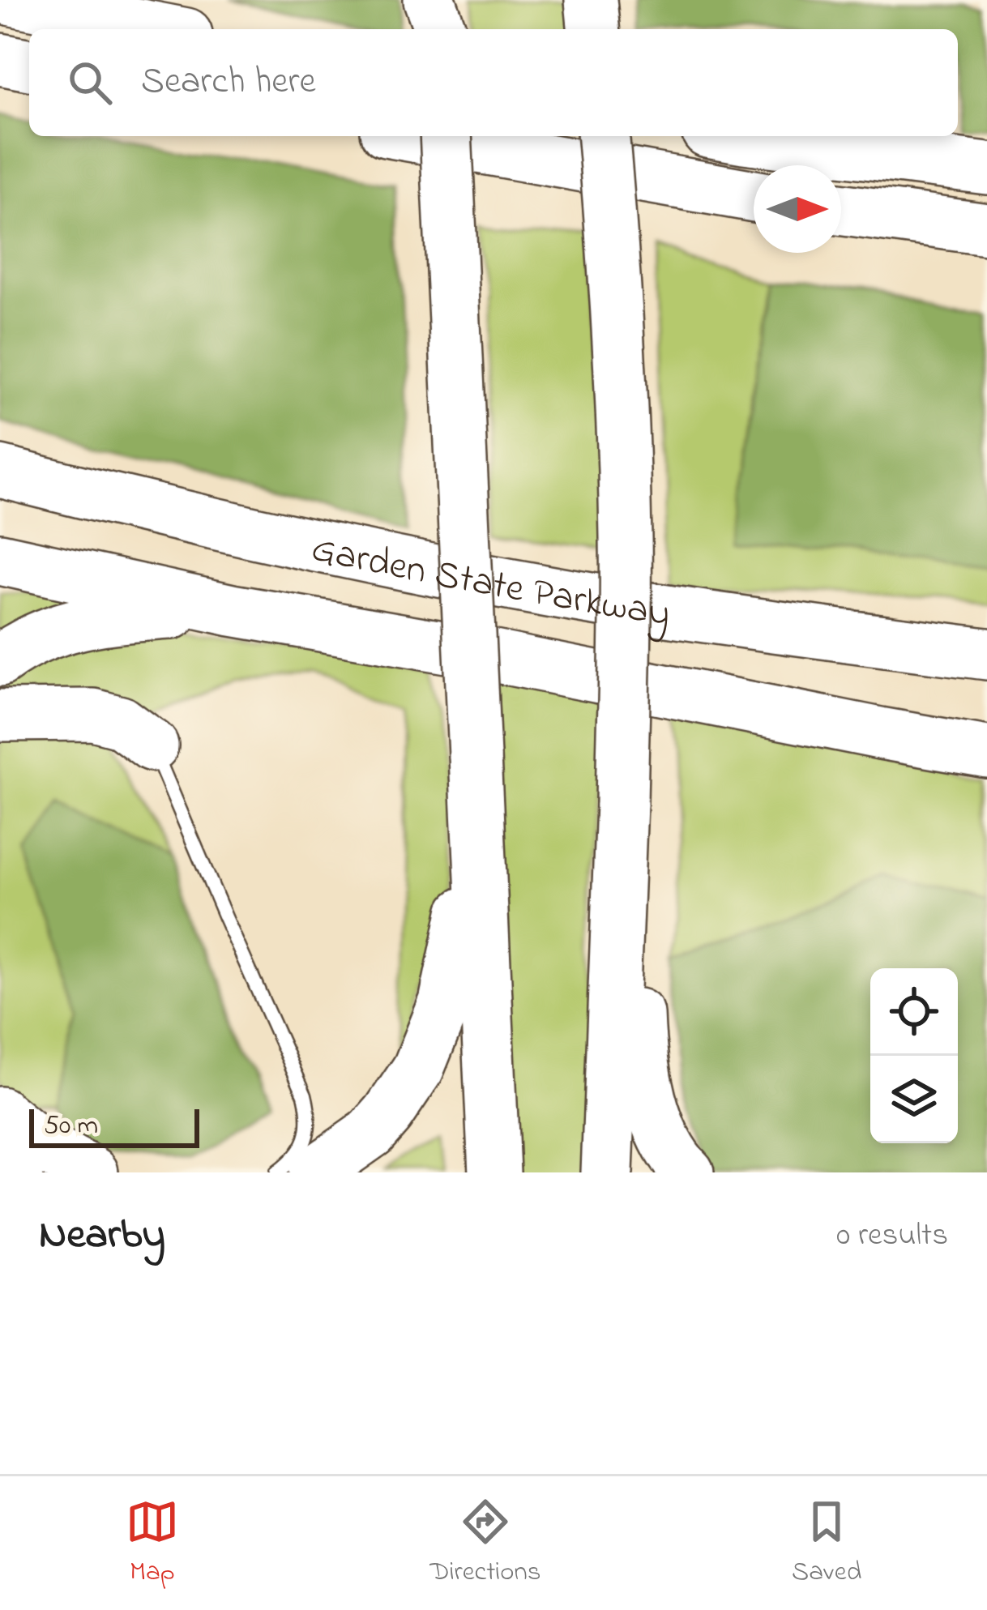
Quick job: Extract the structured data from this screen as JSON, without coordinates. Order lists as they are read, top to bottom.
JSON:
{
  "streets": {
    "highway": ["Garden State Parkway"]
  },
  "scale_bar": "50 m",
  "north": "right",
  "page": {
    "search": "Search here",
    "scale": "50 m",
    "heading": ["Nearby", "0 results"],
    "nav": ["Map", "Directions", "Saved"]
  }
}
